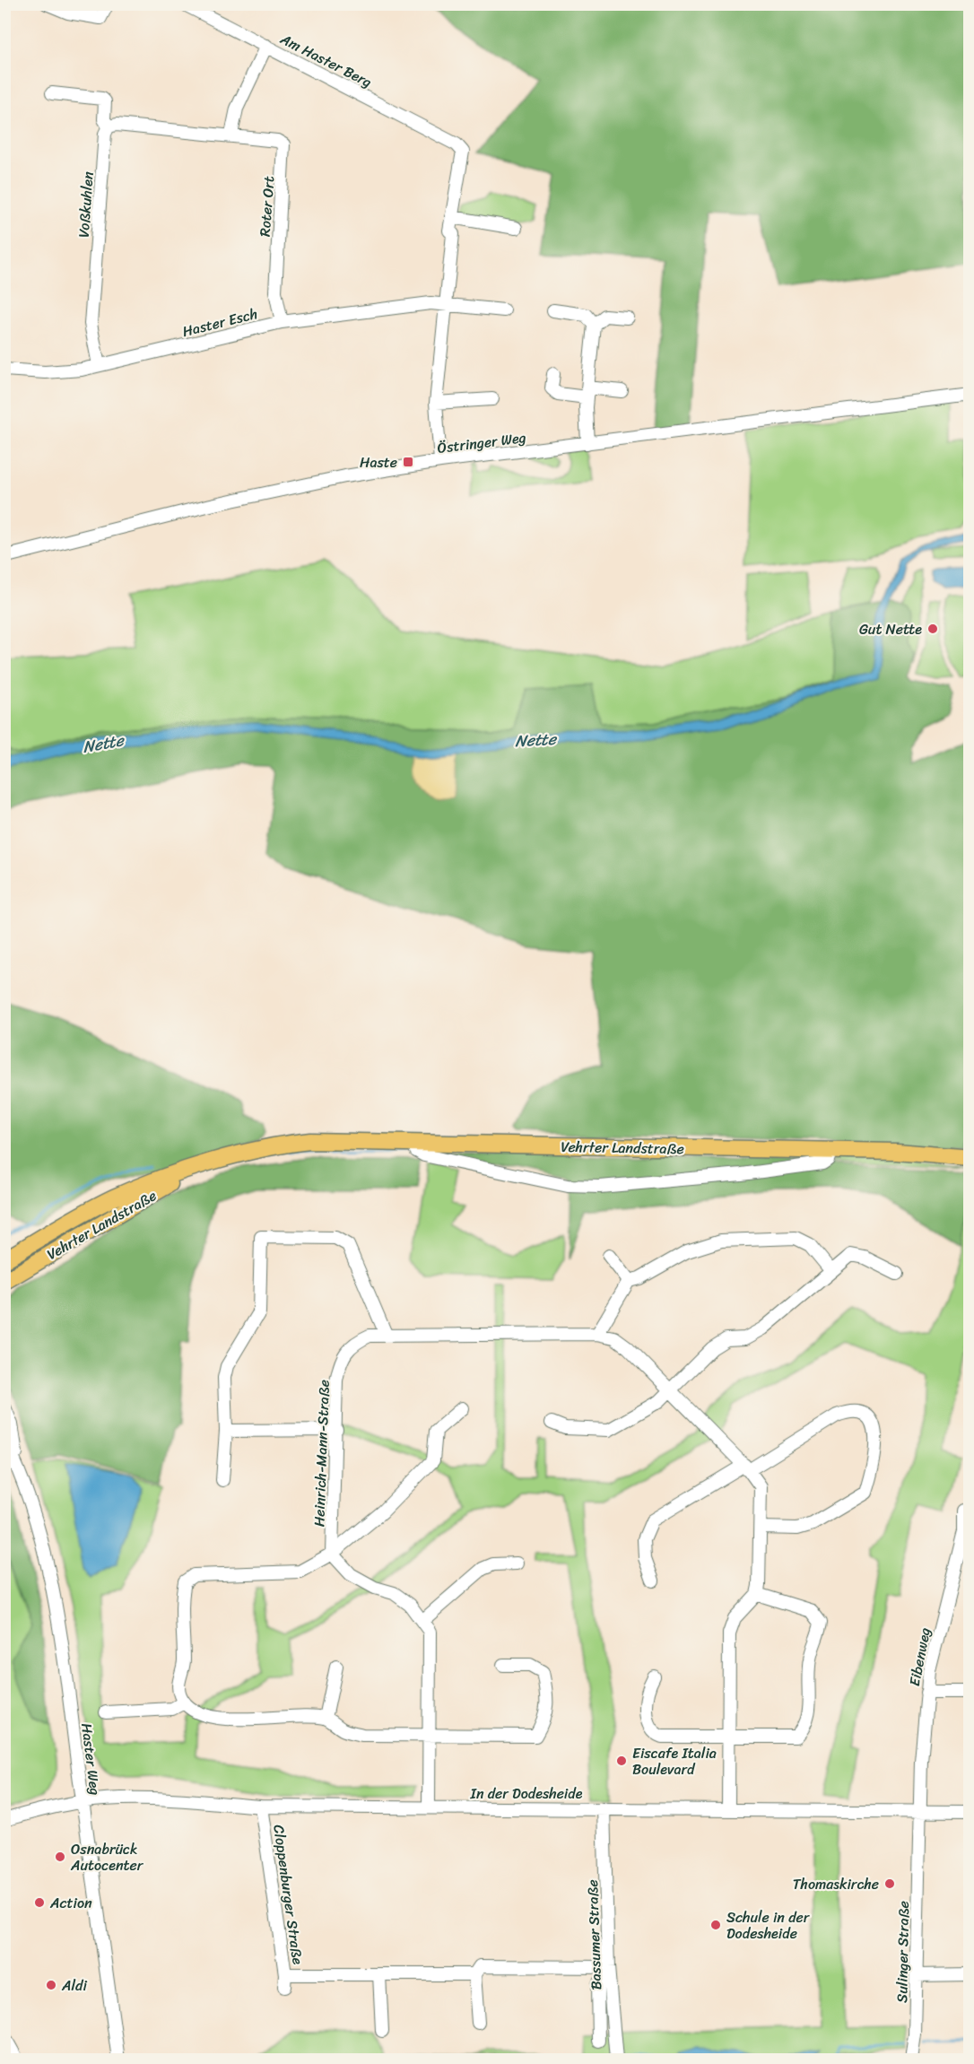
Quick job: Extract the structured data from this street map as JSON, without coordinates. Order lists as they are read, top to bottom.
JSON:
{
  "streets": {
    "main road": ["Vehrter Landstraße"],
    "street": [
      "Am Haster Berg",
      "Voßkuhlen",
      "Roter Ort",
      "Haster Esch",
      "Östringer Weg",
      "Heinrich-Mann-Straße",
      "Eibenweg",
      "Haster Weg",
      "In der Dodesheide",
      "Cloppenburger Straße",
      "Bassumer Straße",
      "Sulinger Straße"
    ]
  },
  "crossings": [
    ["Voßkuhlen", "Roter Ort"],
    ["Voßkuhlen", "Haster Esch"],
    ["Roter Ort", "Haster Esch"],
    ["Eibenweg", "In der Dodesheide"],
    ["Eibenweg", "Sulinger Straße"],
    ["Haster Weg", "In der Dodesheide"],
    ["In der Dodesheide", "Cloppenburger Straße"],
    ["In der Dodesheide", "Bassumer Straße"],
    ["In der Dodesheide", "Sulinger Straße"]
  ],
  "water": ["Nette"],
  "places": {
    "transit": ["Haste"],
    "other": [
      "Gut Nette",
      "Eiscafe Italia Boulevard",
      "Osnabrück Autocenter",
      "Thomaskirche",
      "Action",
      "Schule in der Dodesheide",
      "Aldi"
    ]
  }
}
